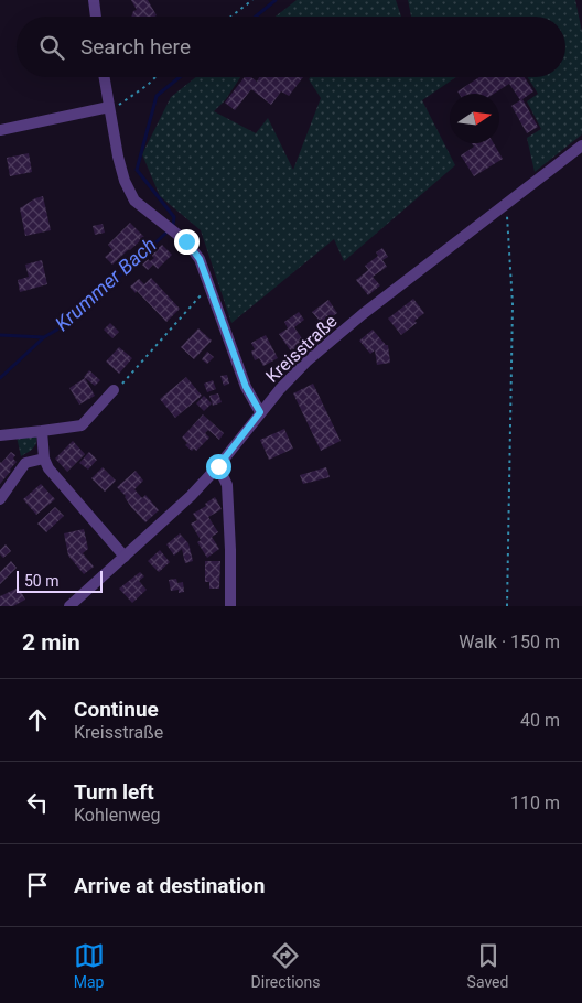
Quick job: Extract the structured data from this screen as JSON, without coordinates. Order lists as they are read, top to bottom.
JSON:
{
  "streets": {
    "street": ["Kreisstraße"]
  },
  "water": ["Krummer Bach"],
  "scale_bar": "50 m",
  "north": "right",
  "page": {
    "search": "Search here",
    "scale": "50 m",
    "heading": ["2 min", "Walk · 150 m"],
    "list": [
      ["Continue", "Kreisstraße", "40 m"],
      ["Turn left", "Kohlenweg", "110 m"],
      "Arrive at destination"
    ],
    "nav": ["Map", "Directions", "Saved"]
  }
}
